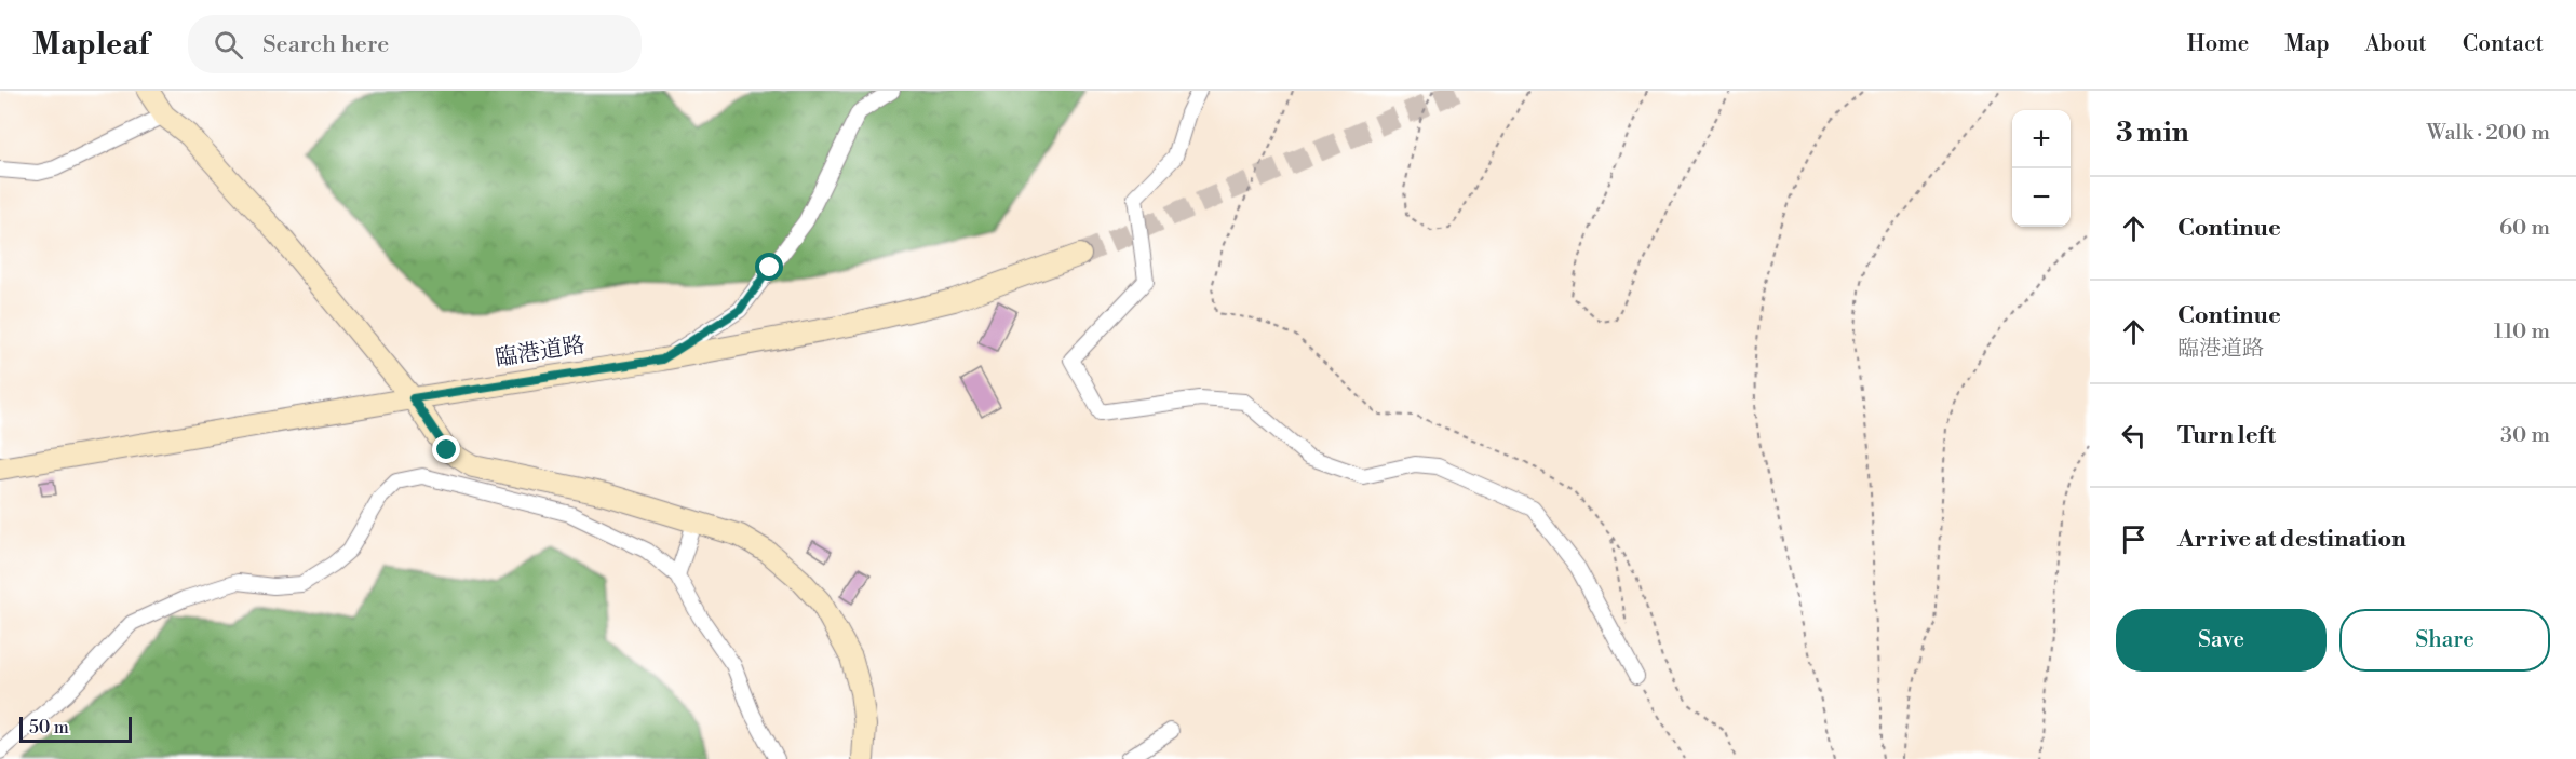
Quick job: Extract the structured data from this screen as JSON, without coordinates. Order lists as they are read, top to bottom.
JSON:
{
  "streets": {
    "street": ["臨港道路"]
  },
  "scale_bar": "50 m",
  "page": {
    "header": "Mapleaf",
    "search": "Search here",
    "nav": [
      "Home",
      "Map",
      "About",
      "Contact"
    ],
    "heading": ["3 min", "Walk · 200 m"],
    "map_buttons": ["+", "−"],
    "list": [
      ["Continue", "60 m"],
      ["Continue", "臨港道路", "110 m"],
      ["Turn left", "30 m"],
      "Arrive at destination"
    ],
    "buttons": ["Save", "Share"],
    "scale": "50 m"
  }
}
